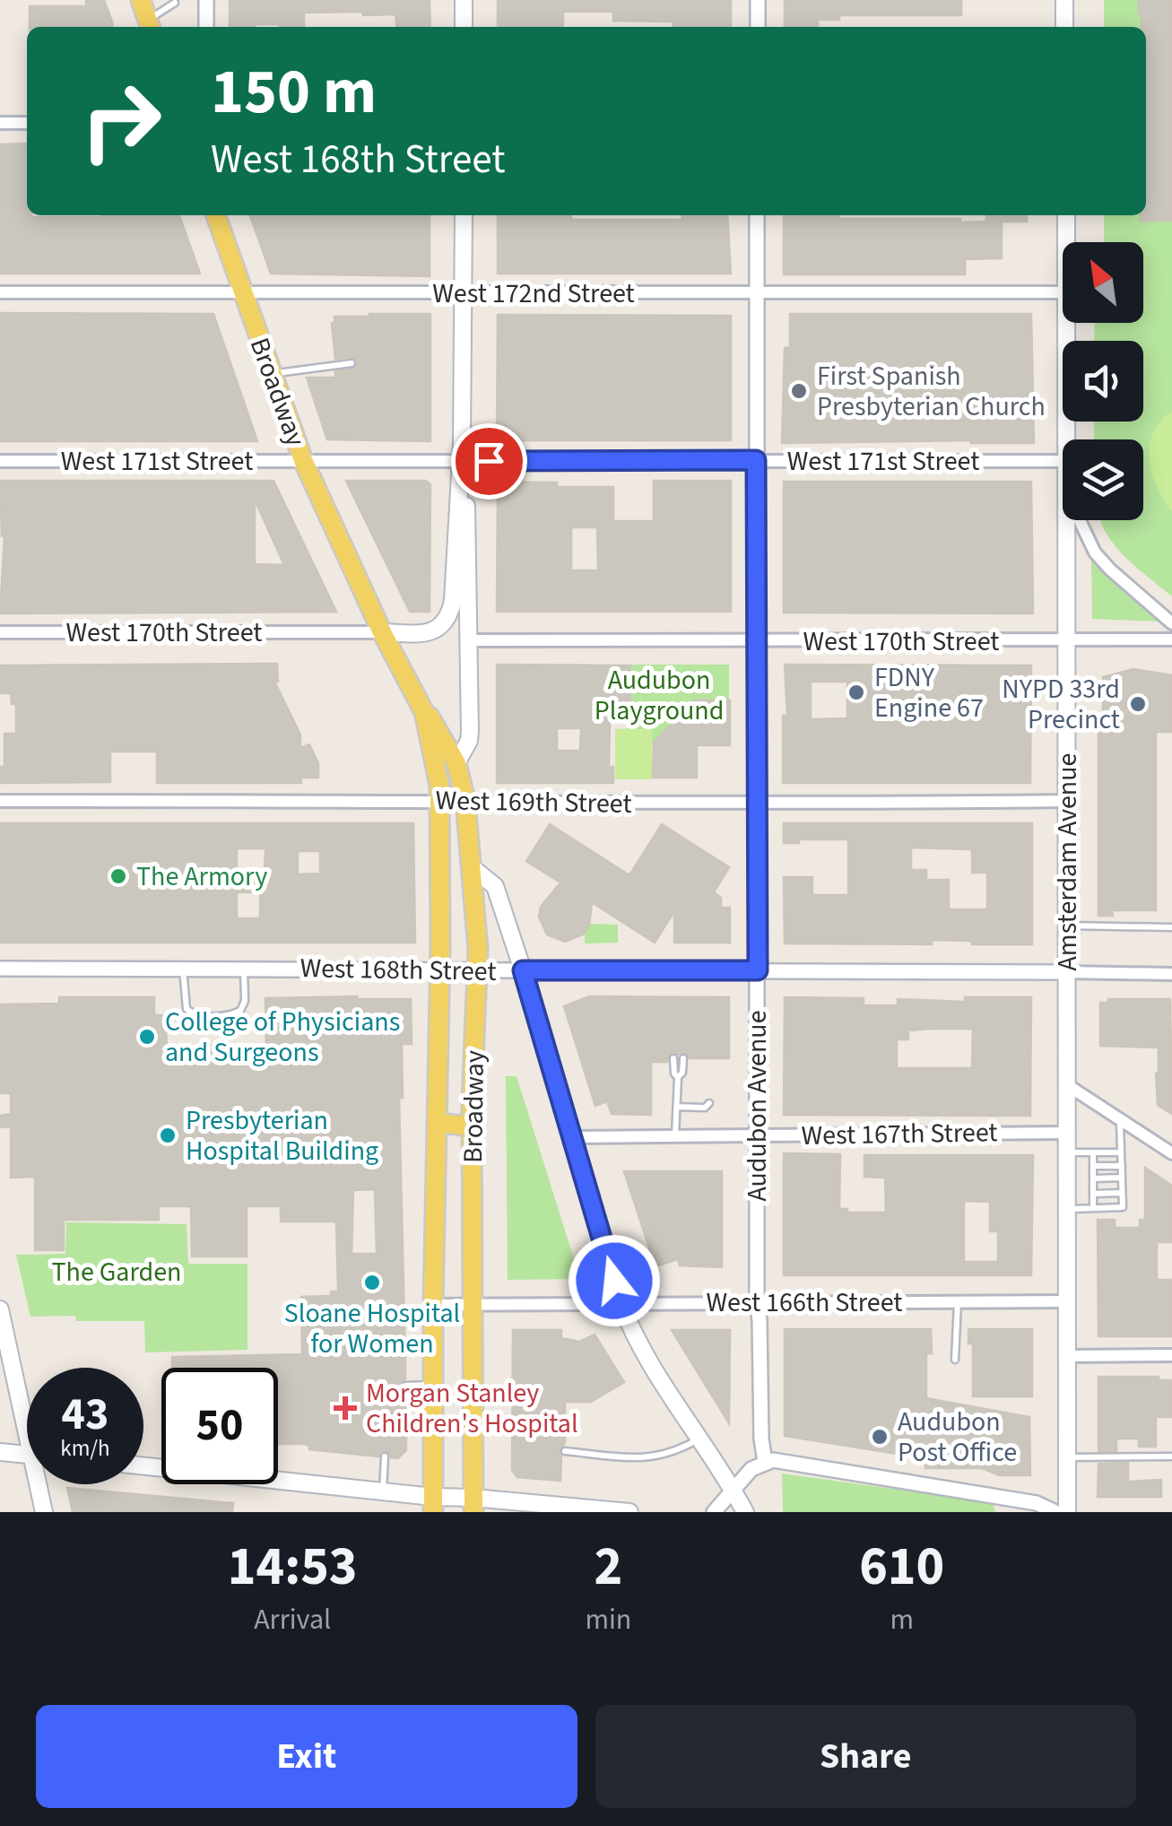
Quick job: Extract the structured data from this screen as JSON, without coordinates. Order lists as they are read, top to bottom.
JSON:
{
  "streets": {
    "main road": ["Broadway", "Amsterdam Avenue"],
    "street": [
      "West 172nd Street",
      "West 171st Street",
      "West 170th Street",
      "West 169th Street",
      "West 168th Street",
      "Audubon Avenue",
      "West 167th Street",
      "West 166th Street"
    ]
  },
  "crossings": [
    ["West 172nd Street", "Broadway"],
    ["West 172nd Street", "Audubon Avenue"],
    ["Broadway", "West 171st Street"],
    ["Broadway", "West 170th Street"],
    ["Broadway", "West 169th Street"],
    ["Broadway", "West 168th Street"],
    ["Broadway", "West 166th Street"],
    ["West 171st Street", "Audubon Avenue"],
    ["West 170th Street", "Amsterdam Avenue"],
    ["West 170th Street", "Audubon Avenue"],
    ["West 169th Street", "Amsterdam Avenue"],
    ["West 169th Street", "Audubon Avenue"],
    ["Amsterdam Avenue", "West 168th Street"],
    ["Amsterdam Avenue", "West 167th Street"],
    ["Amsterdam Avenue", "West 166th Street"],
    ["West 168th Street", "Audubon Avenue"],
    ["Audubon Avenue", "West 167th Street"],
    ["Audubon Avenue", "West 166th Street"]
  ],
  "parks": ["Audubon Playground", "The Garden"],
  "places": {
    "other": [
      "First Spanish Presbyterian Church",
      "FDNY Engine 67",
      "NYPD 33rd Precinct",
      "The Armory",
      "College of Physicians and Surgeons",
      "Presbyterian Hospital Building",
      "Sloane Hospital for Women",
      "Audubon Post Office"
    ],
    "health": ["Morgan Stanley Children's Hospital"]
  },
  "north": "top left",
  "page": {
    "turn": ["150 m", "West 168th Street"],
    "speed": "43 km/h",
    "limit": "50",
    "eta": [
      "14:53",
      "Arrival",
      "2",
      "min",
      "610",
      "m"
    ],
    "buttons": ["Exit", "Share"]
  }
}
